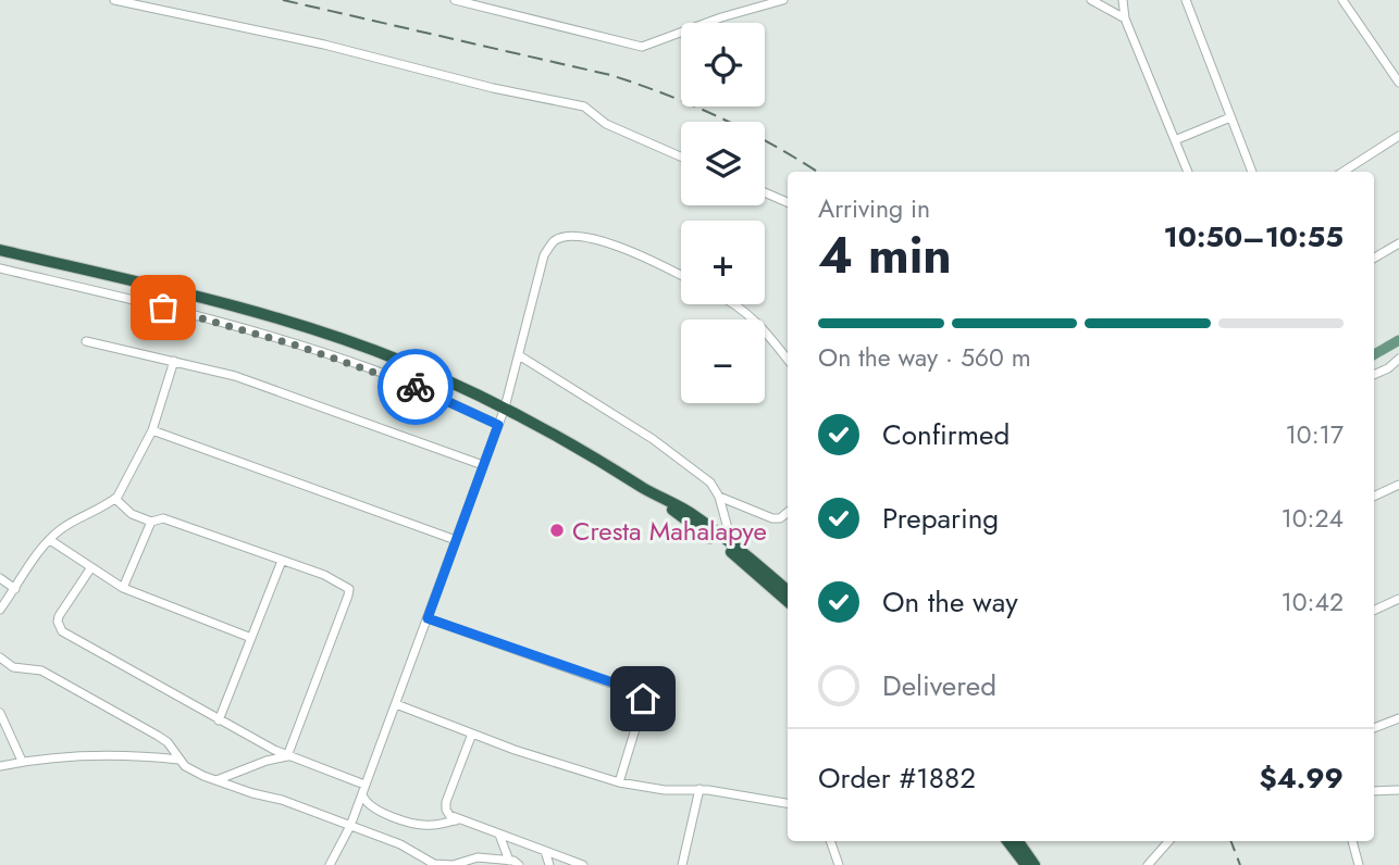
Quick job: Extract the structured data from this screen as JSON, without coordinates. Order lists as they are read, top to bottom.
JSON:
{
  "places": ["Cresta Mahalapye"],
  "page": {
    "map_buttons": ["+", "−"],
    "heading": ["4 min", "Arriving in", "10:50–10:55"],
    "panel": ["Order #1882", "$4.99"],
    "bar": "On the way · 560 m",
    "list": [
      ["Confirmed", "10:17"],
      ["Preparing", "10:24"],
      ["On the way", "10:42"],
      "Delivered"
    ]
  }
}
